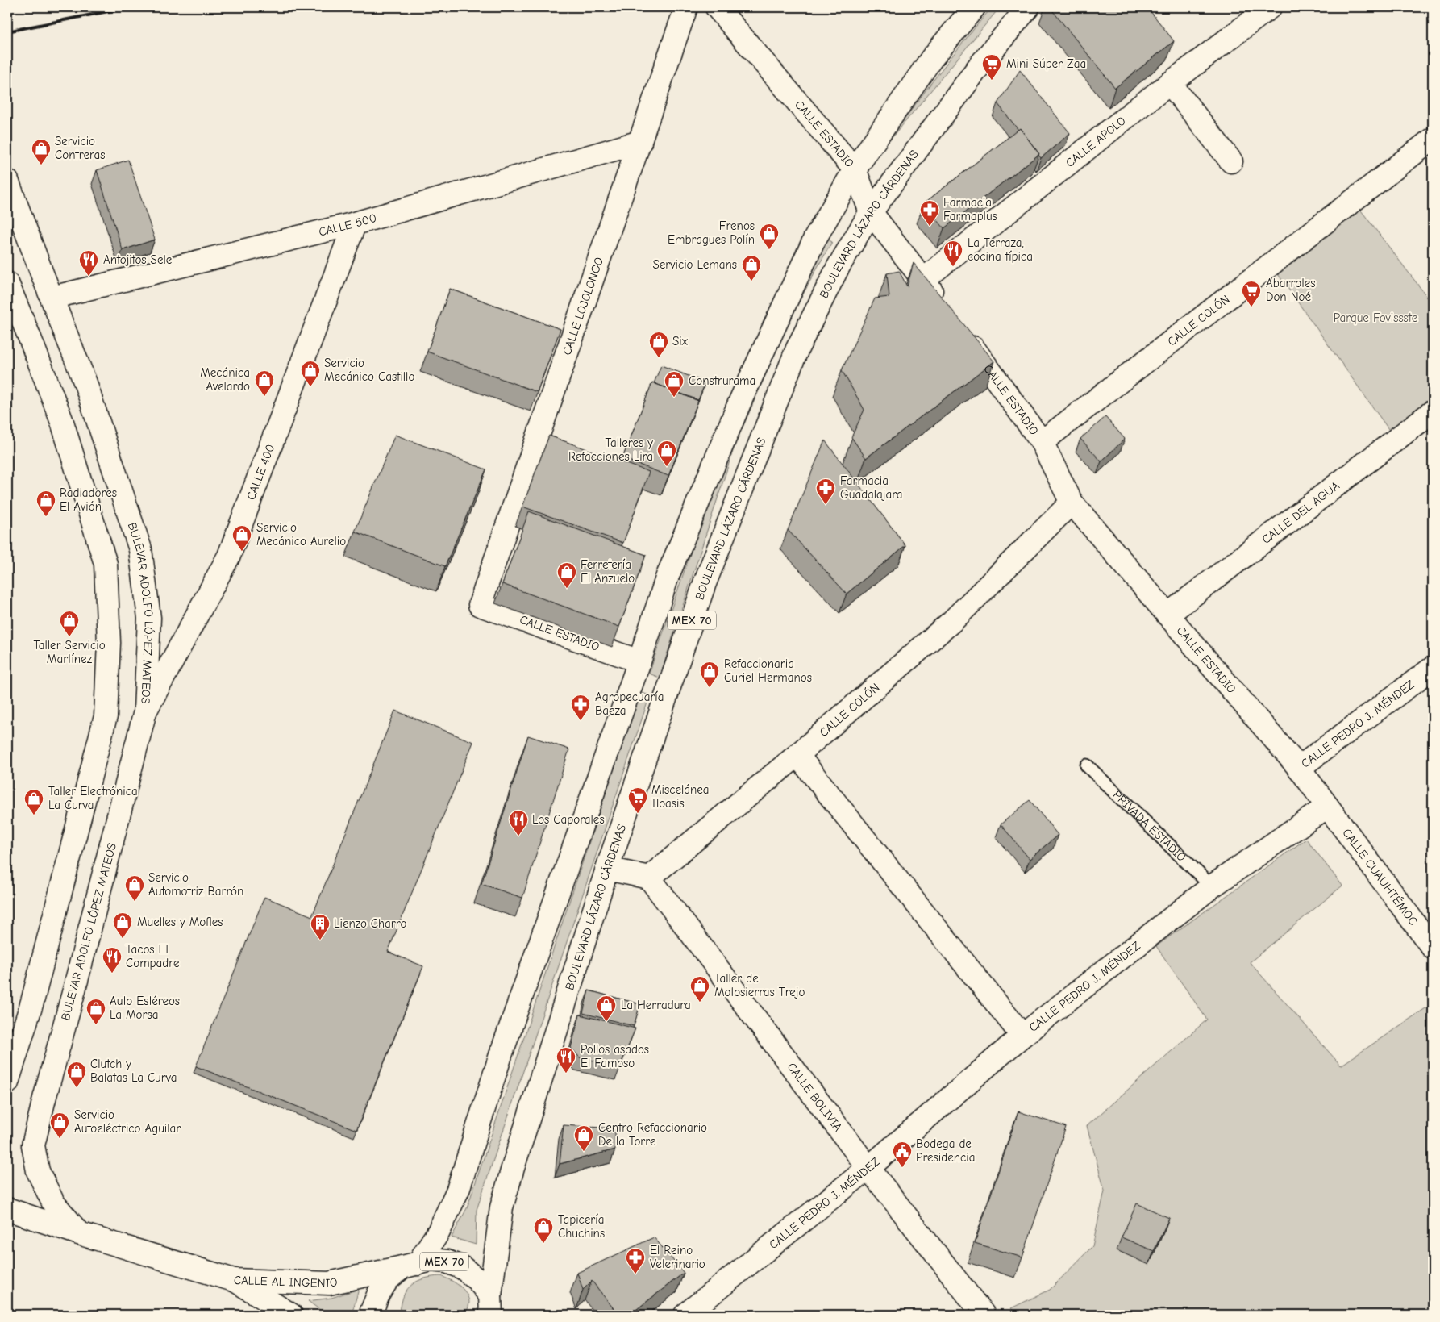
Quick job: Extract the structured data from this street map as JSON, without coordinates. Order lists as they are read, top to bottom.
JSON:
{
  "streets": {
    "street": [
      "CALLE ESTADIO",
      "CALLE APOLO",
      "CALLE 500",
      "BOULEVARD LÁZARO CÁRDENAS",
      "CALLE LOJOLONGO",
      "CALLE COLÓN",
      "CALLE 400",
      "CALLE DEL AGUA",
      "BULEVAR ADOLFO LÓPEZ MATEOS",
      "MEX 70",
      "CALLE PEDRO J. MÉNDEZ",
      "CALLE CUAUHTÉMOC",
      "CALLE BOLIVIA",
      "CALLE AL INGENIO"
    ],
    "lane": ["PRIVADA ESTADIO"]
  },
  "crossings": [
    ["CALLE ESTADIO", "CALLE APOLO"],
    ["CALLE ESTADIO", "BOULEVARD LÁZARO CÁRDENAS"],
    ["CALLE ESTADIO", "CALLE LOJOLONGO"],
    ["CALLE ESTADIO", "CALLE COLÓN"],
    ["CALLE ESTADIO", "CALLE DEL AGUA"],
    ["CALLE ESTADIO", "MEX 70"],
    ["CALLE ESTADIO", "CALLE PEDRO J. MÉNDEZ"],
    ["CALLE 500", "CALLE LOJOLONGO"],
    ["CALLE 500", "CALLE 400"],
    ["CALLE 500", "BULEVAR ADOLFO LÓPEZ MATEOS"],
    ["BOULEVARD LÁZARO CÁRDENAS", "MEX 70"],
    ["CALLE COLÓN", "CALLE BOLIVIA"],
    ["CALLE 400", "BULEVAR ADOLFO LÓPEZ MATEOS"],
    ["MEX 70", "CALLE AL INGENIO"],
    ["CALLE PEDRO J. MÉNDEZ", "PRIVADA ESTADIO"],
    ["CALLE PEDRO J. MÉNDEZ", "CALLE CUAUHTÉMOC"],
    ["CALLE PEDRO J. MÉNDEZ", "CALLE BOLIVIA"]
  ],
  "parks": ["Parque Fovissste"],
  "places": {
    "supermarket": ["Mini Súper Zaa", "Abarrotes Don Noé", "Miscelánea Iloasis"],
    "shop": [
      "Servicio Contreras",
      "Frenos Embragues Polín",
      "Servicio Lemans",
      "Six",
      "Servicio Mecánico Castillo",
      "Mecánica Avelardo",
      "Construrama",
      "Talleres y Refacciones Lira",
      "Radiadores El Avión",
      "Servicio Mecánico Aurelio",
      "Ferretería El Anzuelo",
      "Taller Servicio Martínez",
      "Refaccionaria Curiel Hermanos",
      "Taller Electrónica La Curva",
      "Servicio Automotriz Barrón",
      "Muelles y Mofles",
      "Taller de Motosierras Trejo",
      "La Herradura",
      "Auto Estéreos La Morsa",
      "Clutch y Balatas La Curva",
      "Servicio Autoeléctrico Aguilar",
      "Centro Refaccionario De la Torre",
      "Tapicería Chuchins"
    ],
    "pharmacy": [
      "Farmacia Farmaplus",
      "Farmacia Guadalajara",
      "Agropecuaría Baeza",
      "El Reino Veterinario"
    ],
    "restaurant": [
      "La Terraza, cocina típica",
      "Antojitos Sele",
      "Los Caporales",
      "Tacos El Compadre",
      "Pollos asados El Famoso"
    ],
    "building": ["Lienzo Charro"],
    "public building": ["Bodega de Presidencia"]
  }
}
